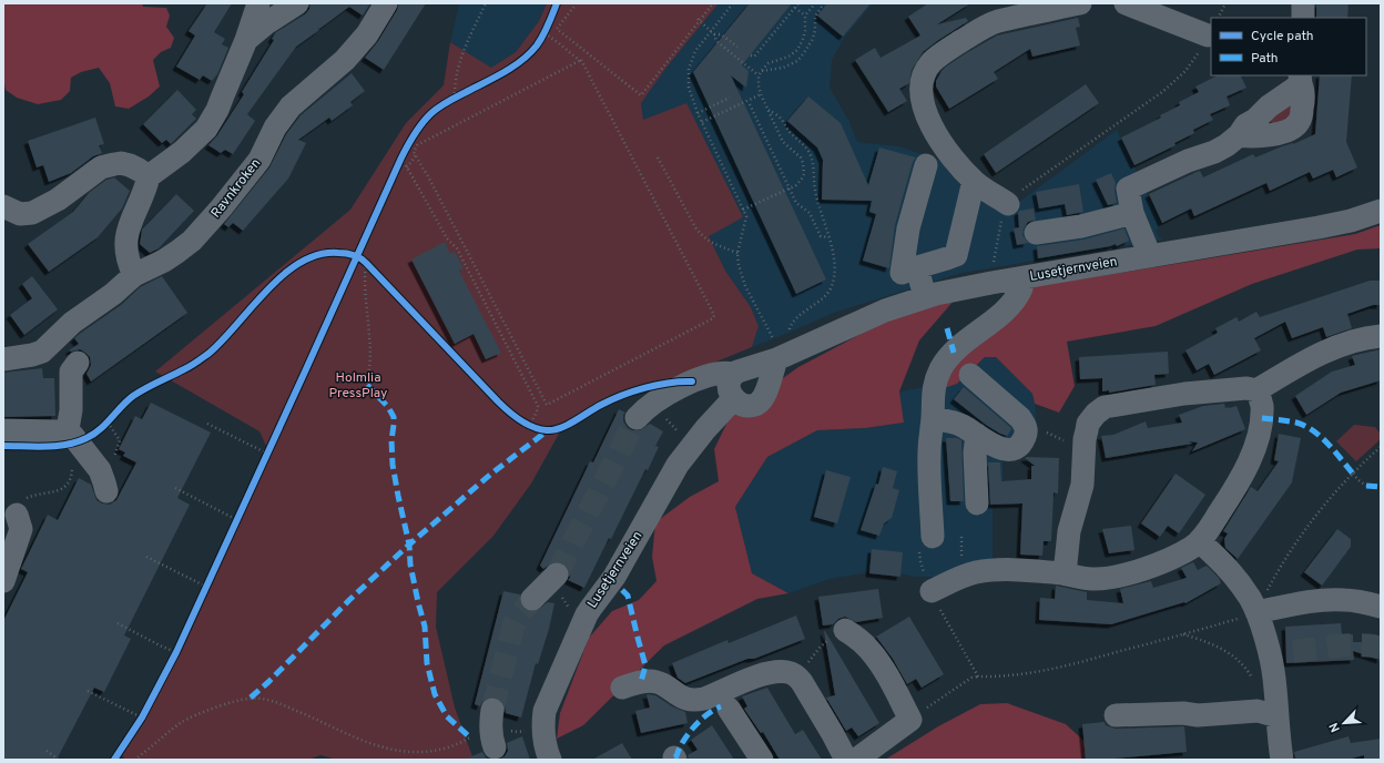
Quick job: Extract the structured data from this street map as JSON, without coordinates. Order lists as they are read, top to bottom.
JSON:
{
  "streets": {
    "street": ["Ravnkroken", "Lusetjernveien"]
  },
  "parks": ["Holmlia PressPlay"],
  "legend": ["Cycle path", "Path"],
  "north": "bottom left"
}
